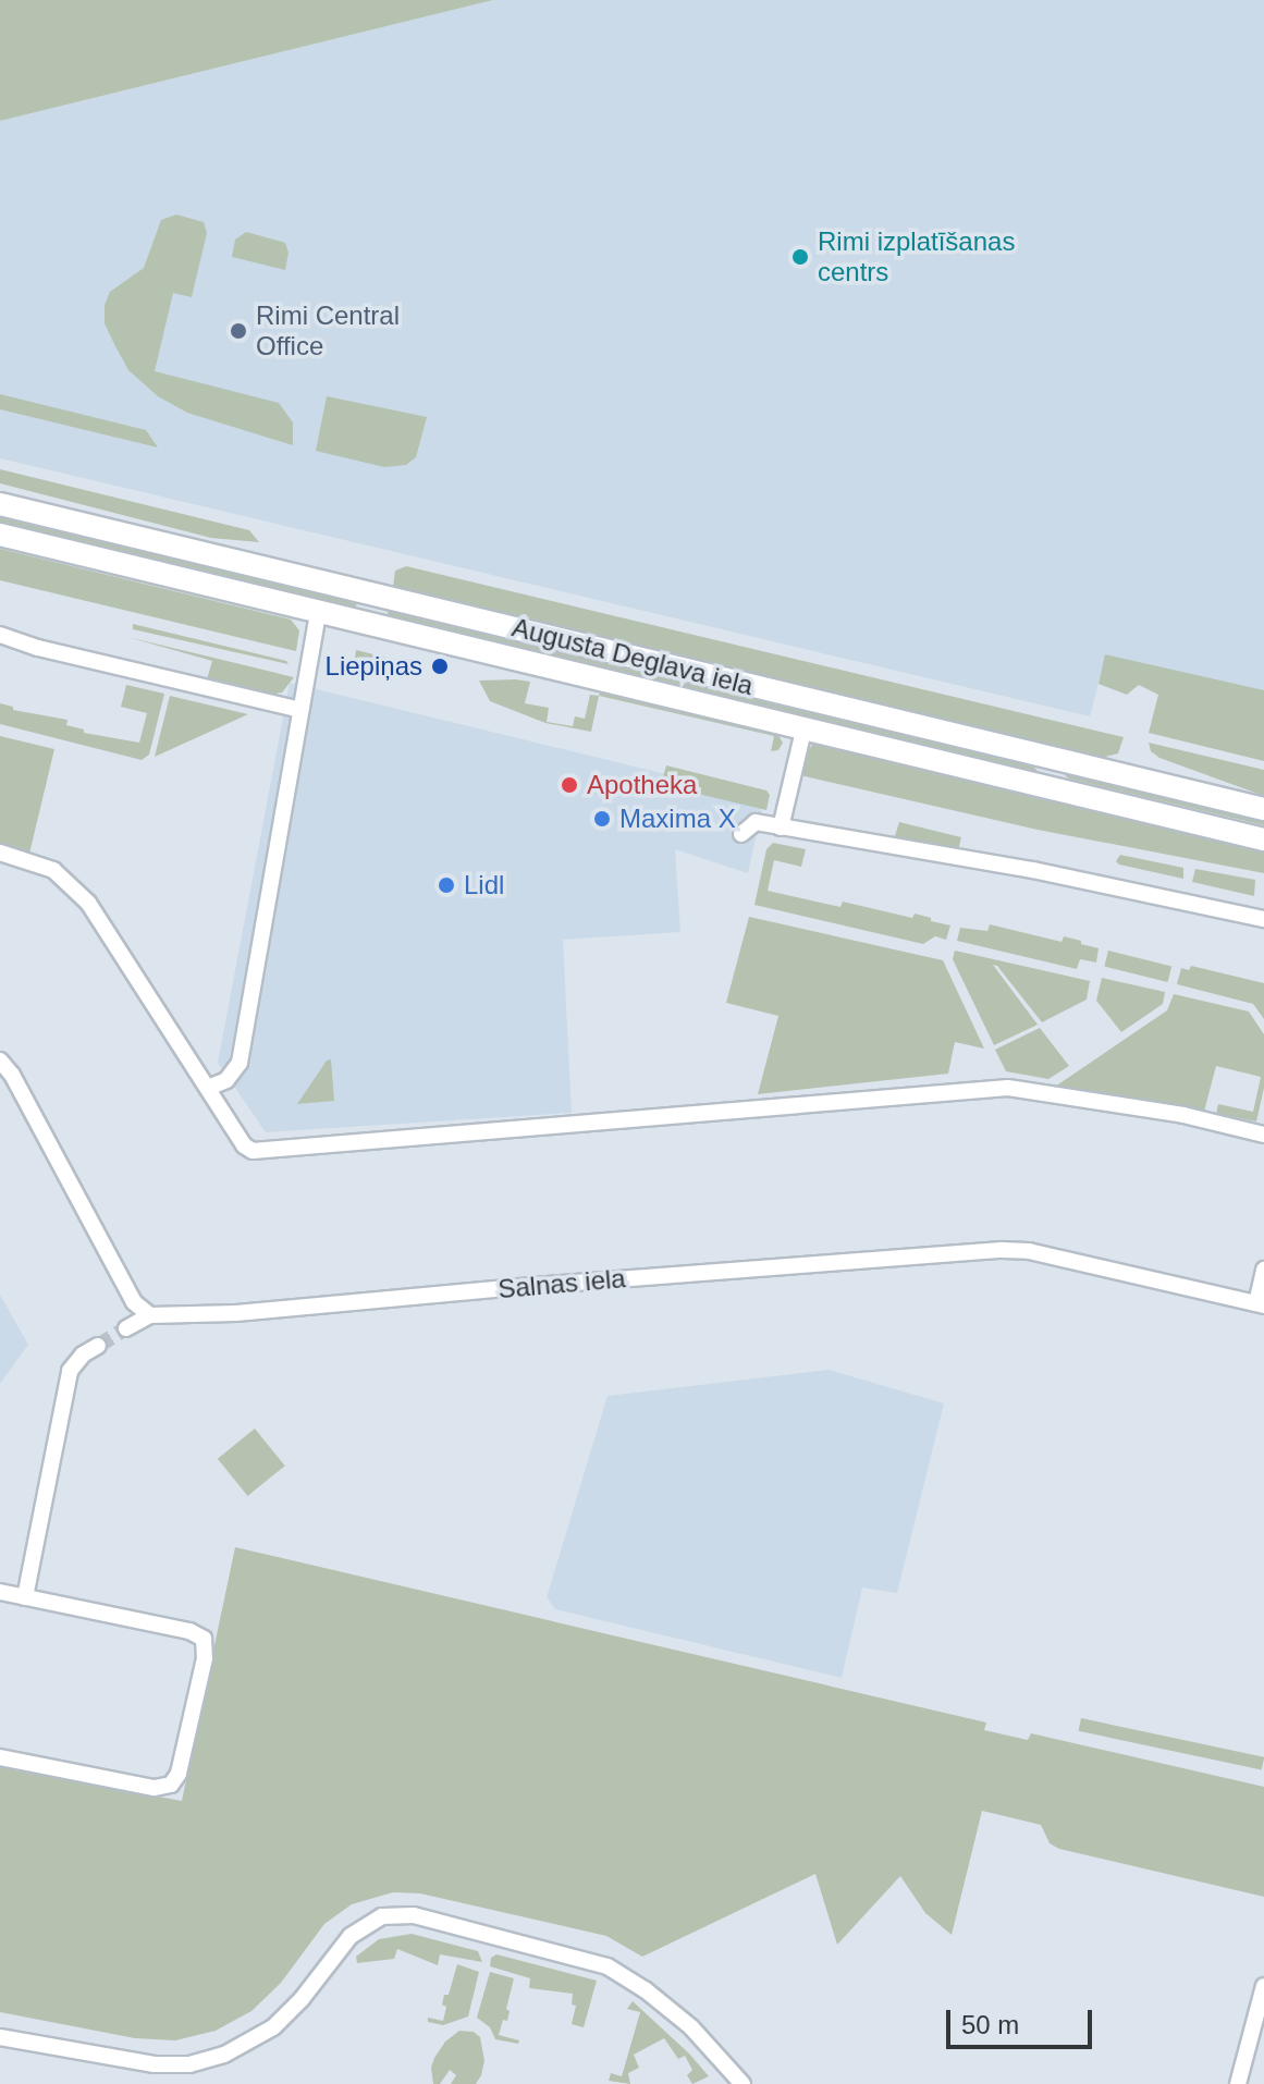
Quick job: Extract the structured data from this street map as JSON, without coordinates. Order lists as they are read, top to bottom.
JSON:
{
  "streets": {
    "main road": ["Augusta Deglava iela"],
    "street": ["Salnas iela"]
  },
  "places": [
    "Rimi izplatīšanas centrs",
    "Rimi Central Office",
    "Liepiņas",
    "Apotheka",
    "Maxima X",
    "Lidl"
  ],
  "scale_bar": "50 m"
}
